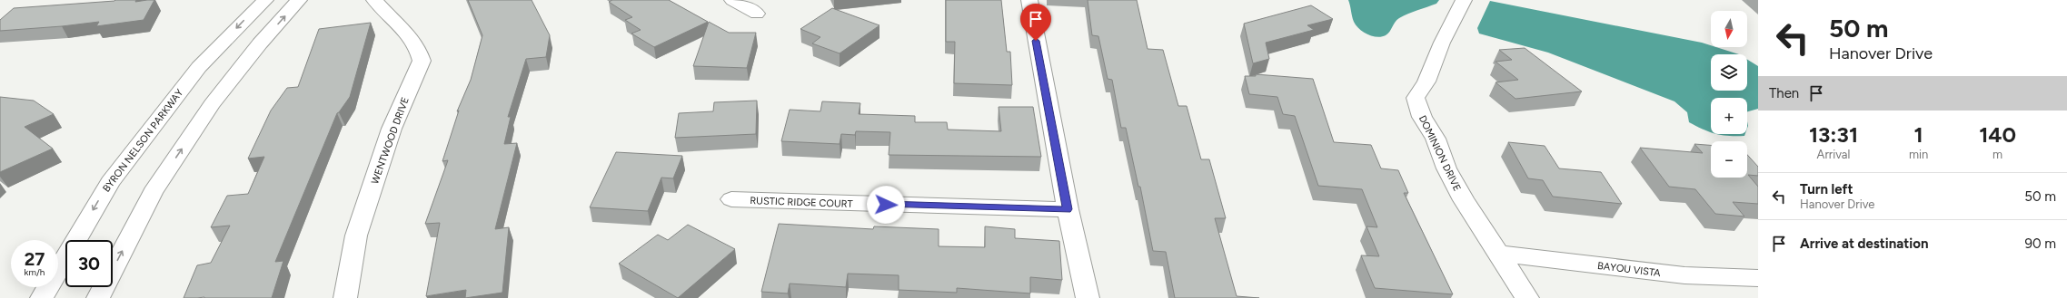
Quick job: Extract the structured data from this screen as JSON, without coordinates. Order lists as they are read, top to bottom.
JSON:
{
  "streets": {
    "street": [
      "BYRON NELSON PARKWAY",
      "WENTWOOD DRIVE",
      "DOMINION DRIVE",
      "RUSTIC RIDGE COURT",
      "BAYOU VISTA"
    ]
  },
  "crossings": [
    ["DOMINION DRIVE", "BAYOU VISTA"]
  ],
  "north": "bottom",
  "page": {
    "turn": ["50 m", "Hanover Drive"],
    "map_buttons": ["+", "−"],
    "then": "Then",
    "eta": [
      "13:31",
      "Arrival",
      "1",
      "min",
      "140",
      "m"
    ],
    "list": [
      {
        "name": "Turn left",
        "note": "Hanover Drive",
        "value": "50 m"
      },
      {
        "name": "Arrive at destination",
        "value": "90 m"
      }
    ],
    "speed": "27 km/h",
    "limit": "30"
  }
}
